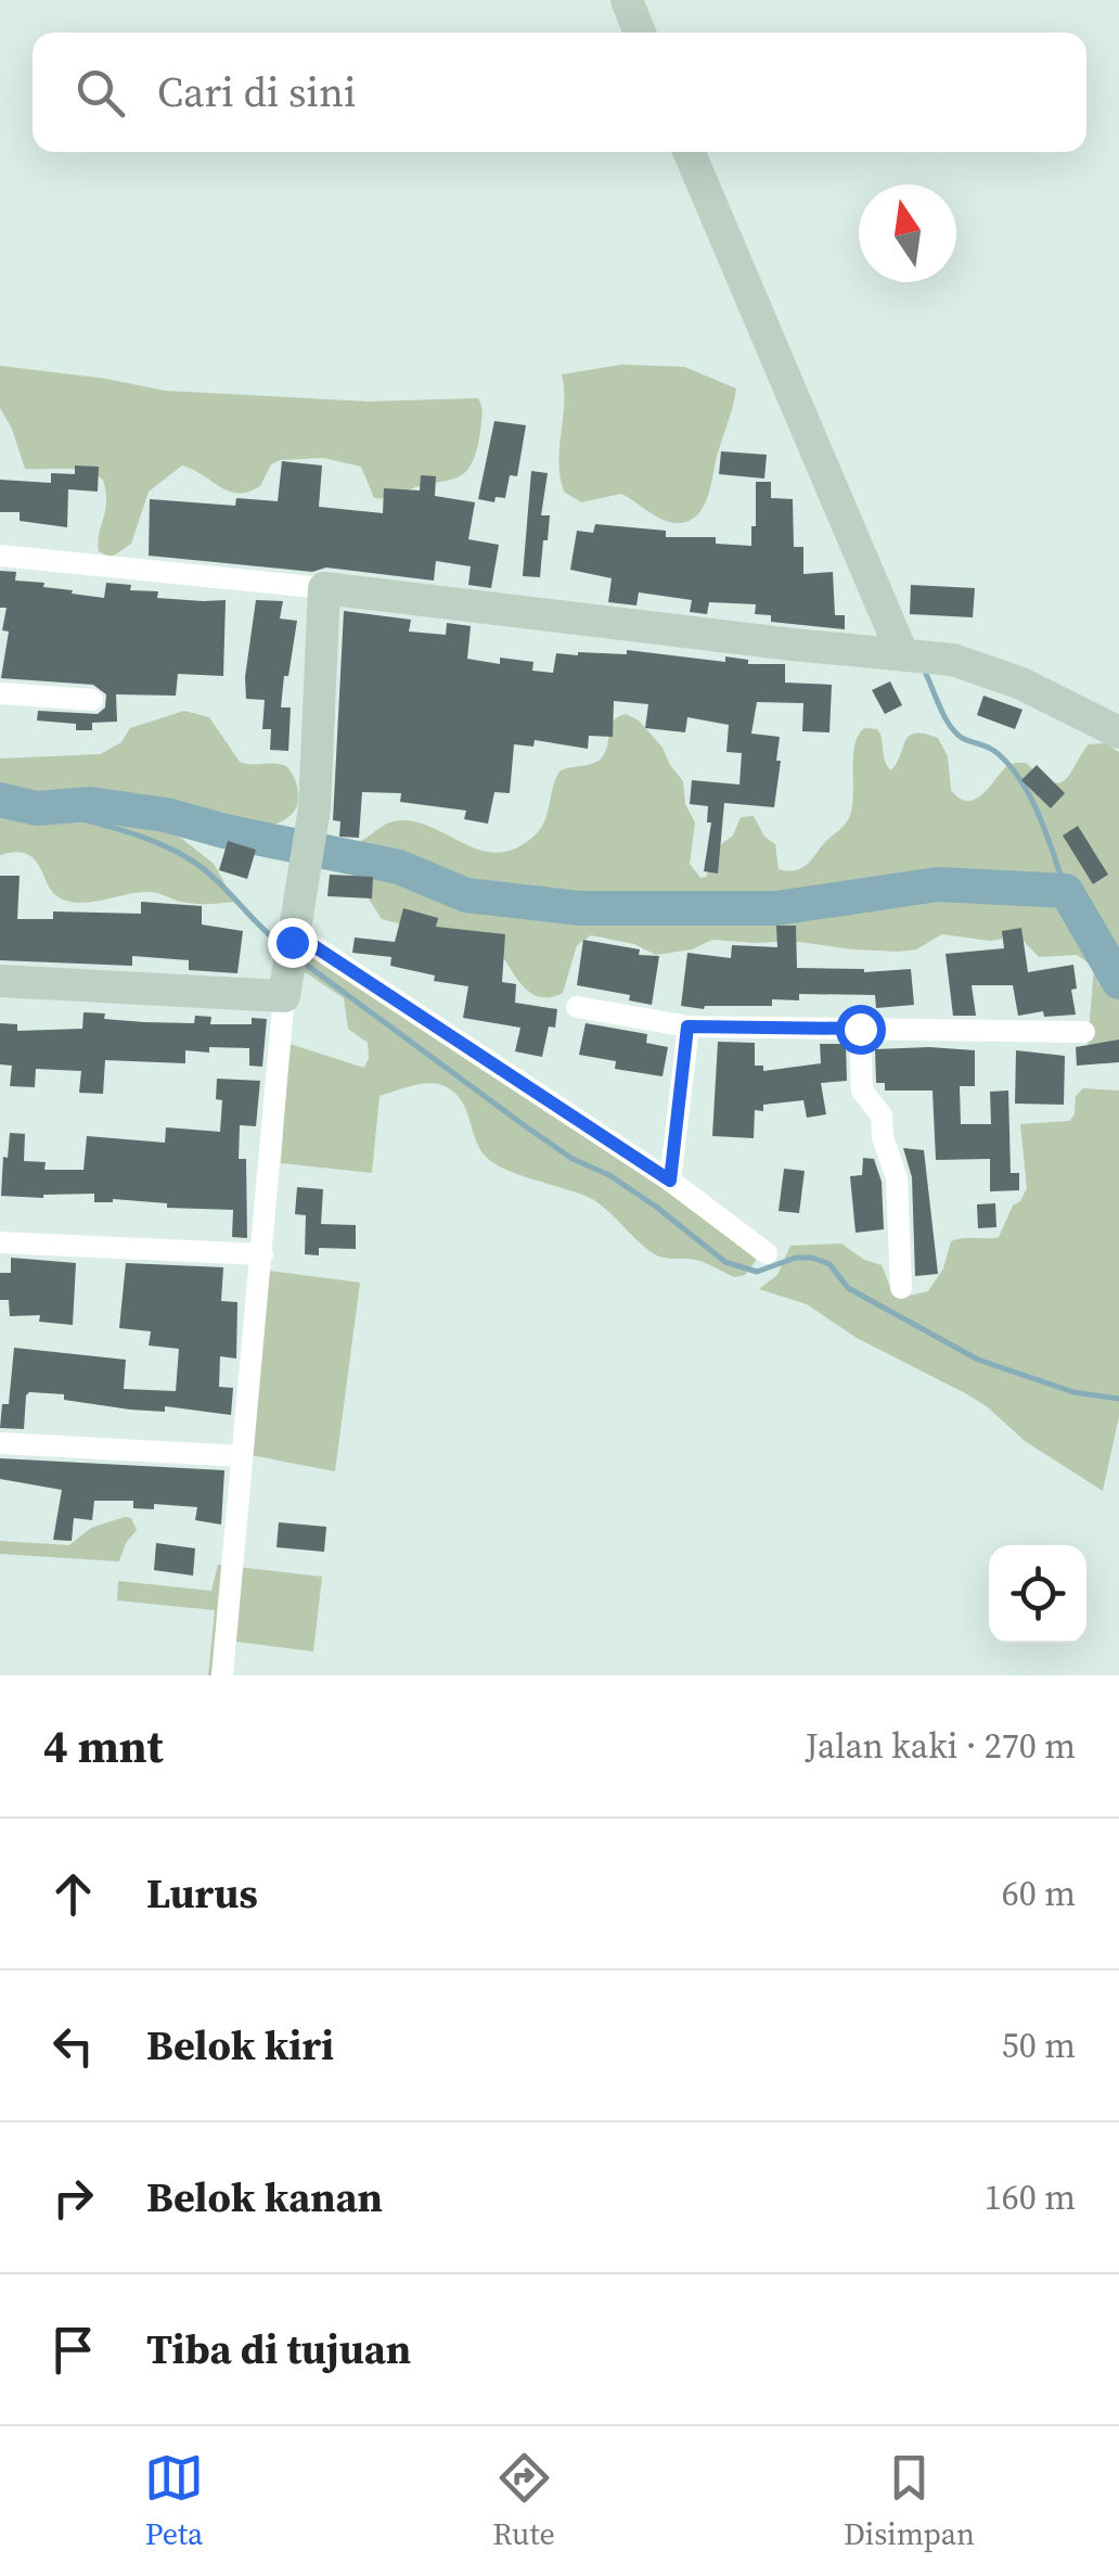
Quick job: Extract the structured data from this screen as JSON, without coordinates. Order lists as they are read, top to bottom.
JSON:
{
  "north": "top",
  "page": {
    "search": "Cari di sini",
    "heading": ["4 mnt", "Jalan kaki · 270 m"],
    "list": [
      ["Lurus", "60 m"],
      ["Belok kiri", "50 m"],
      ["Belok kanan", "160 m"],
      "Tiba di tujuan"
    ],
    "nav": ["Peta", "Rute", "Disimpan"]
  }
}
